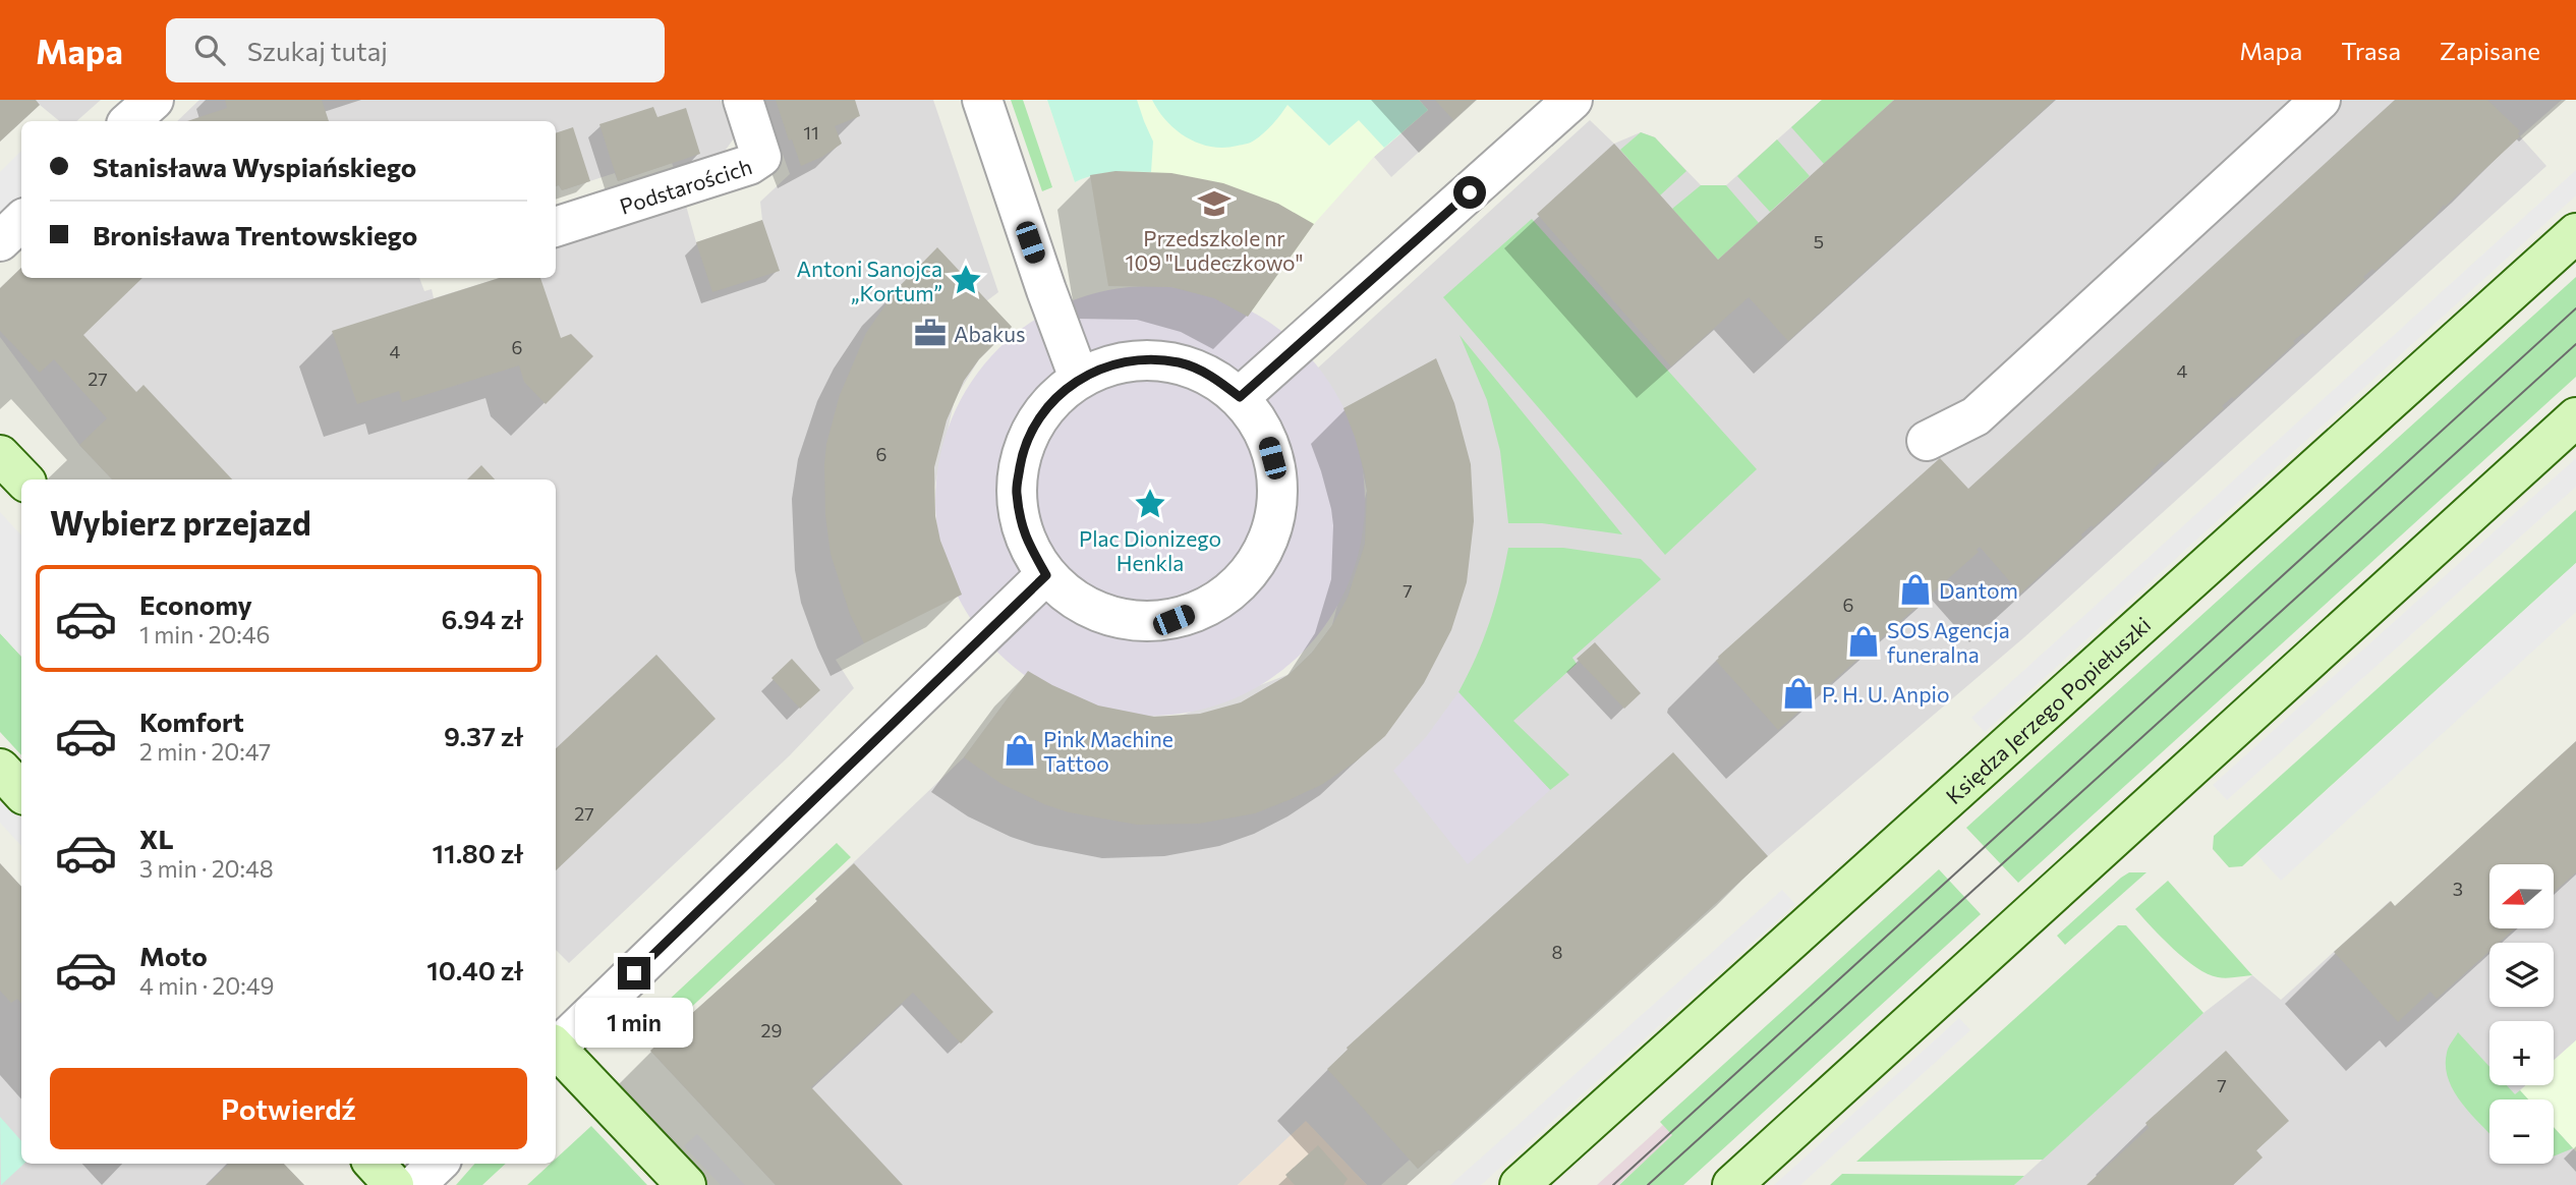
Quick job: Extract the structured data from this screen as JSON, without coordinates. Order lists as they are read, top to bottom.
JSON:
{
  "streets": {
    "main road": ["Księdza Jerzego Popiełuszki"],
    "street": ["Podstarościch"]
  },
  "places": {
    "school or university": ["Przedszkole nr 109 \"Ludeczkowo\""],
    "place": ["Antoni Sanojca „Kortum”", "Plac Dionizego Henkla"],
    "office": ["Abakus"],
    "shop": [
      "Dantom",
      "SOS Agencja funeralna",
      "P. H. U. Anpio",
      "Pink Machine Tattoo"
    ]
  },
  "house_numbers": [
    "11",
    "5",
    "6",
    "4",
    "4",
    "27",
    "6",
    "7",
    "6",
    "27",
    "3",
    "8",
    "29",
    "7"
  ],
  "north": "left",
  "page": {
    "header": "Mapa",
    "search": "Szukaj tutaj",
    "nav": ["Mapa", "Trasa", "Zapisane"],
    "banner": ["Stanisława Wyspiańskiego", "Bronisława Trentowskiego"],
    "heading": "Wybierz przejazd",
    "list": [
      {
        "name": "Economy",
        "note": "1 min · 20:46",
        "value": "6.94 zł"
      },
      {
        "name": "Komfort",
        "note": "2 min · 20:47",
        "value": "9.37 zł"
      },
      {
        "name": "XL",
        "note": "3 min · 20:48",
        "value": "11.80 zł"
      },
      {
        "name": "Moto",
        "note": "4 min · 20:49",
        "value": "10.40 zł"
      }
    ],
    "map_buttons": ["+", "−"],
    "bubble": "1 min",
    "buttons": "Potwierdź"
  }
}
